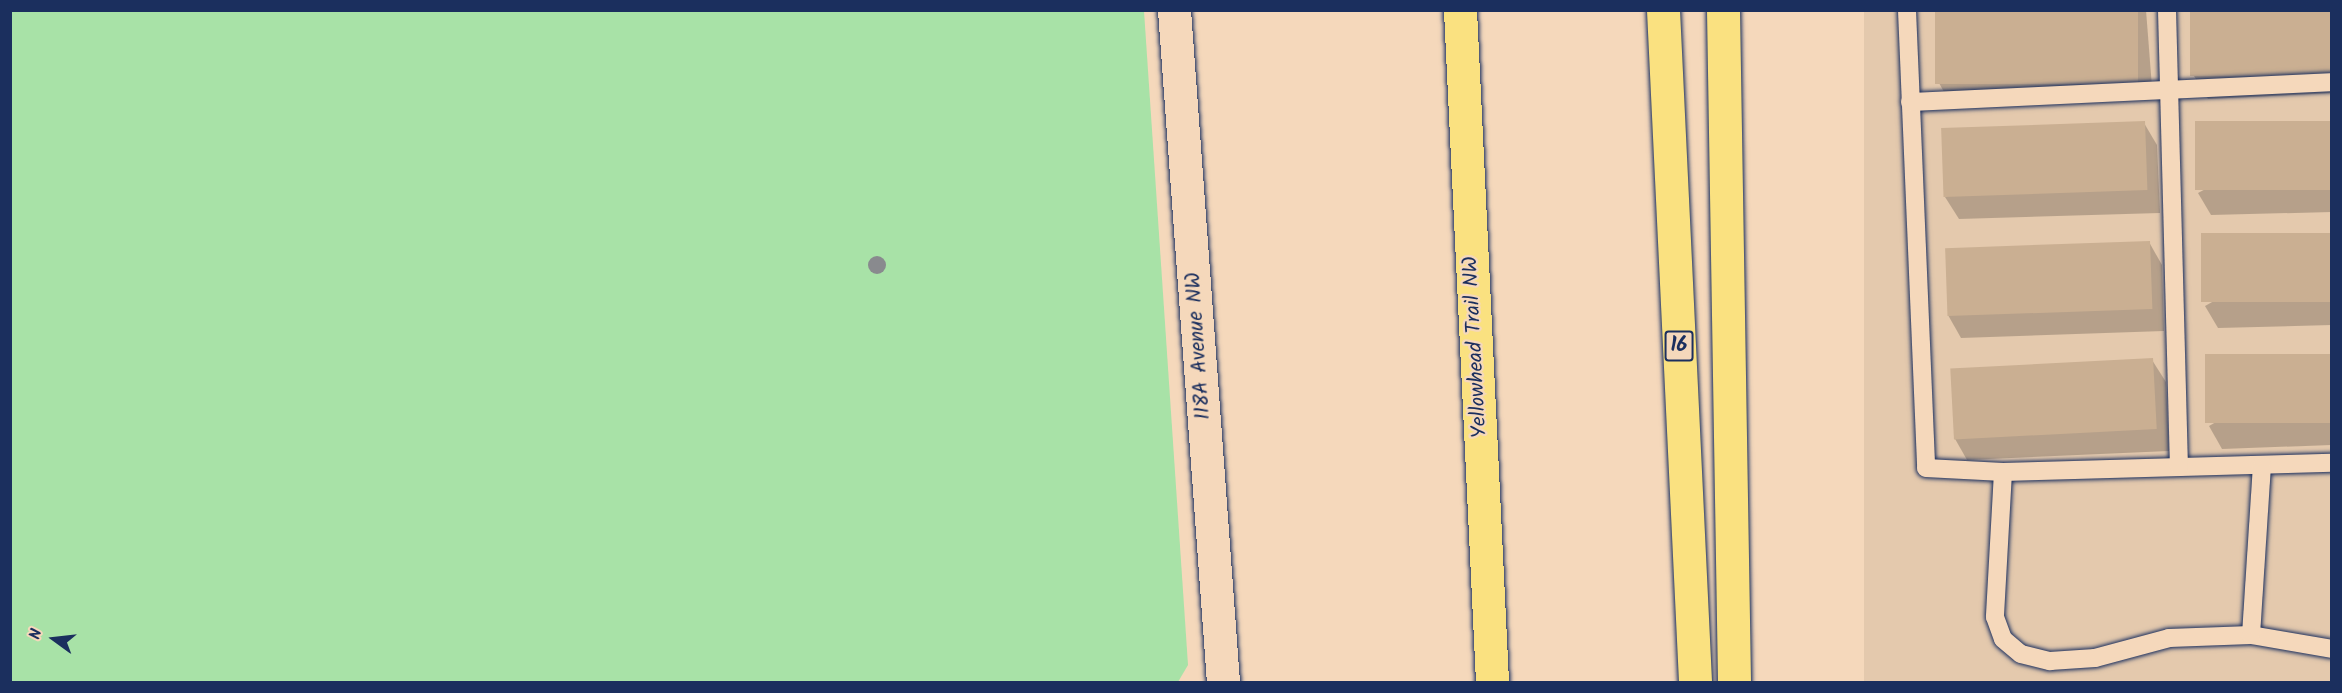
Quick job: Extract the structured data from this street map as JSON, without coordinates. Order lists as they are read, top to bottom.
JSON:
{
  "streets": {
    "highway": ["16", "Yellowhead Trail NW"],
    "street": ["118A Avenue NW"]
  },
  "north": "left"
}
